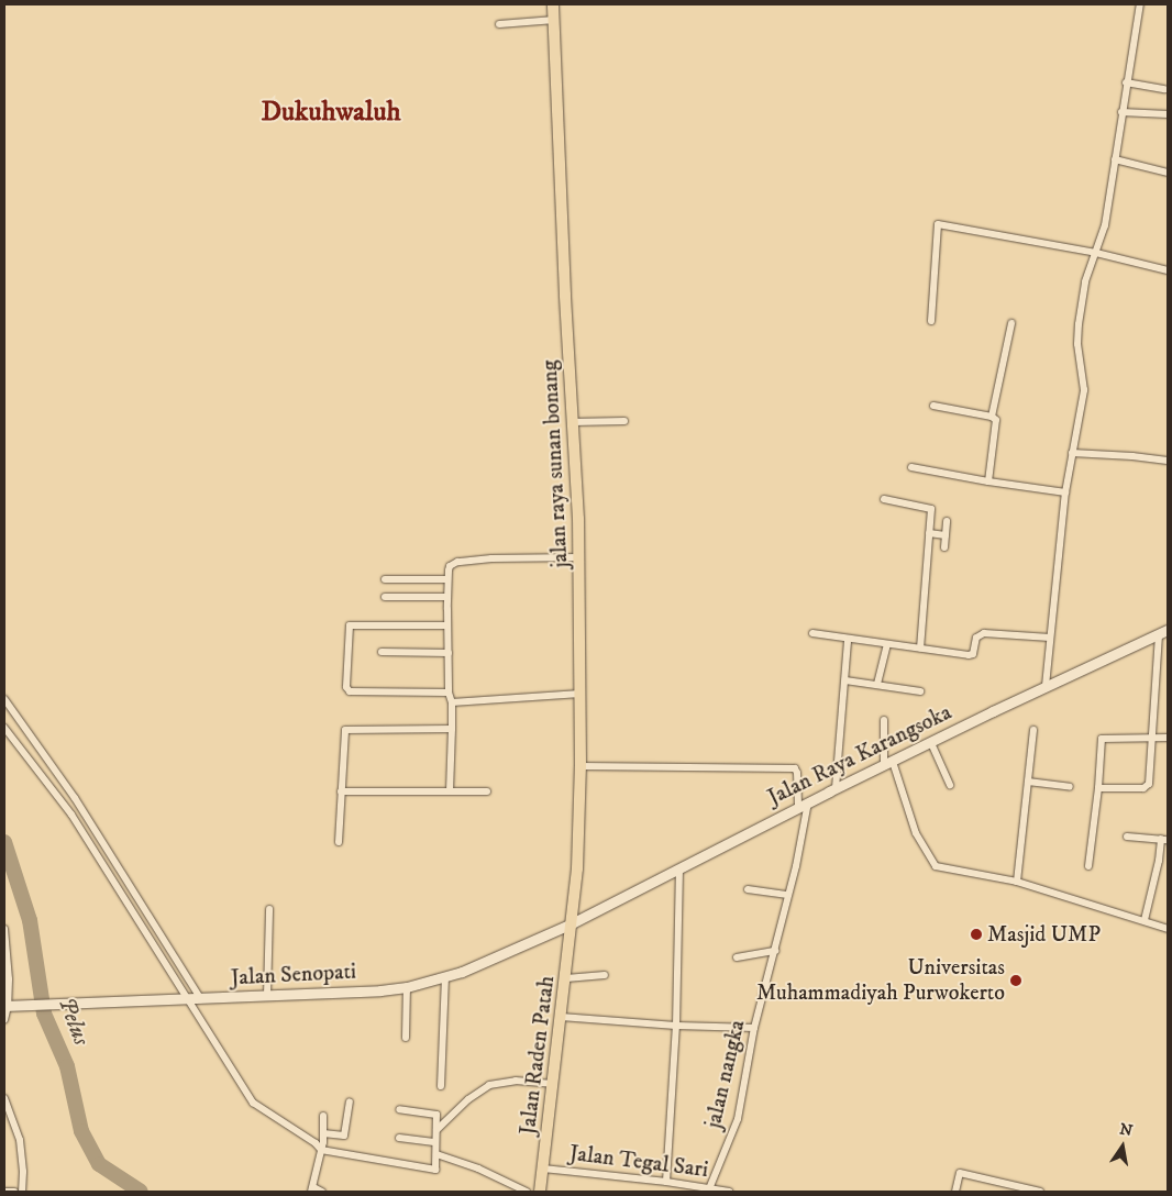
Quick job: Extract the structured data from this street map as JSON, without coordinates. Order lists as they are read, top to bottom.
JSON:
{
  "streets": {
    "main road": [
      "jalan raya sunan bonang",
      "Jalan Raya Karangsoka",
      "Jalan Senopati",
      "Jalan Raden Patah"
    ],
    "street": ["jalan nangka", "Jalan Tegal Sari"]
  },
  "crossings": [
    ["jalan raya sunan bonang", "Jalan Raya Karangsoka"],
    ["jalan raya sunan bonang", "Jalan Senopati"],
    ["jalan raya sunan bonang", "Jalan Raden Patah"],
    ["Jalan Raya Karangsoka", "Jalan Senopati"],
    ["Jalan Raya Karangsoka", "Jalan Raden Patah"],
    ["Jalan Raya Karangsoka", "jalan nangka"],
    ["Jalan Senopati", "Jalan Raden Patah"],
    ["Jalan Raden Patah", "Jalan Tegal Sari"],
    ["jalan nangka", "Jalan Tegal Sari"]
  ],
  "districts": ["Dukuhwaluh"],
  "water": ["Pelus"],
  "places": ["Masjid UMP", "Universitas Muhammadiyah Purwokerto"],
  "north": "top"
}
